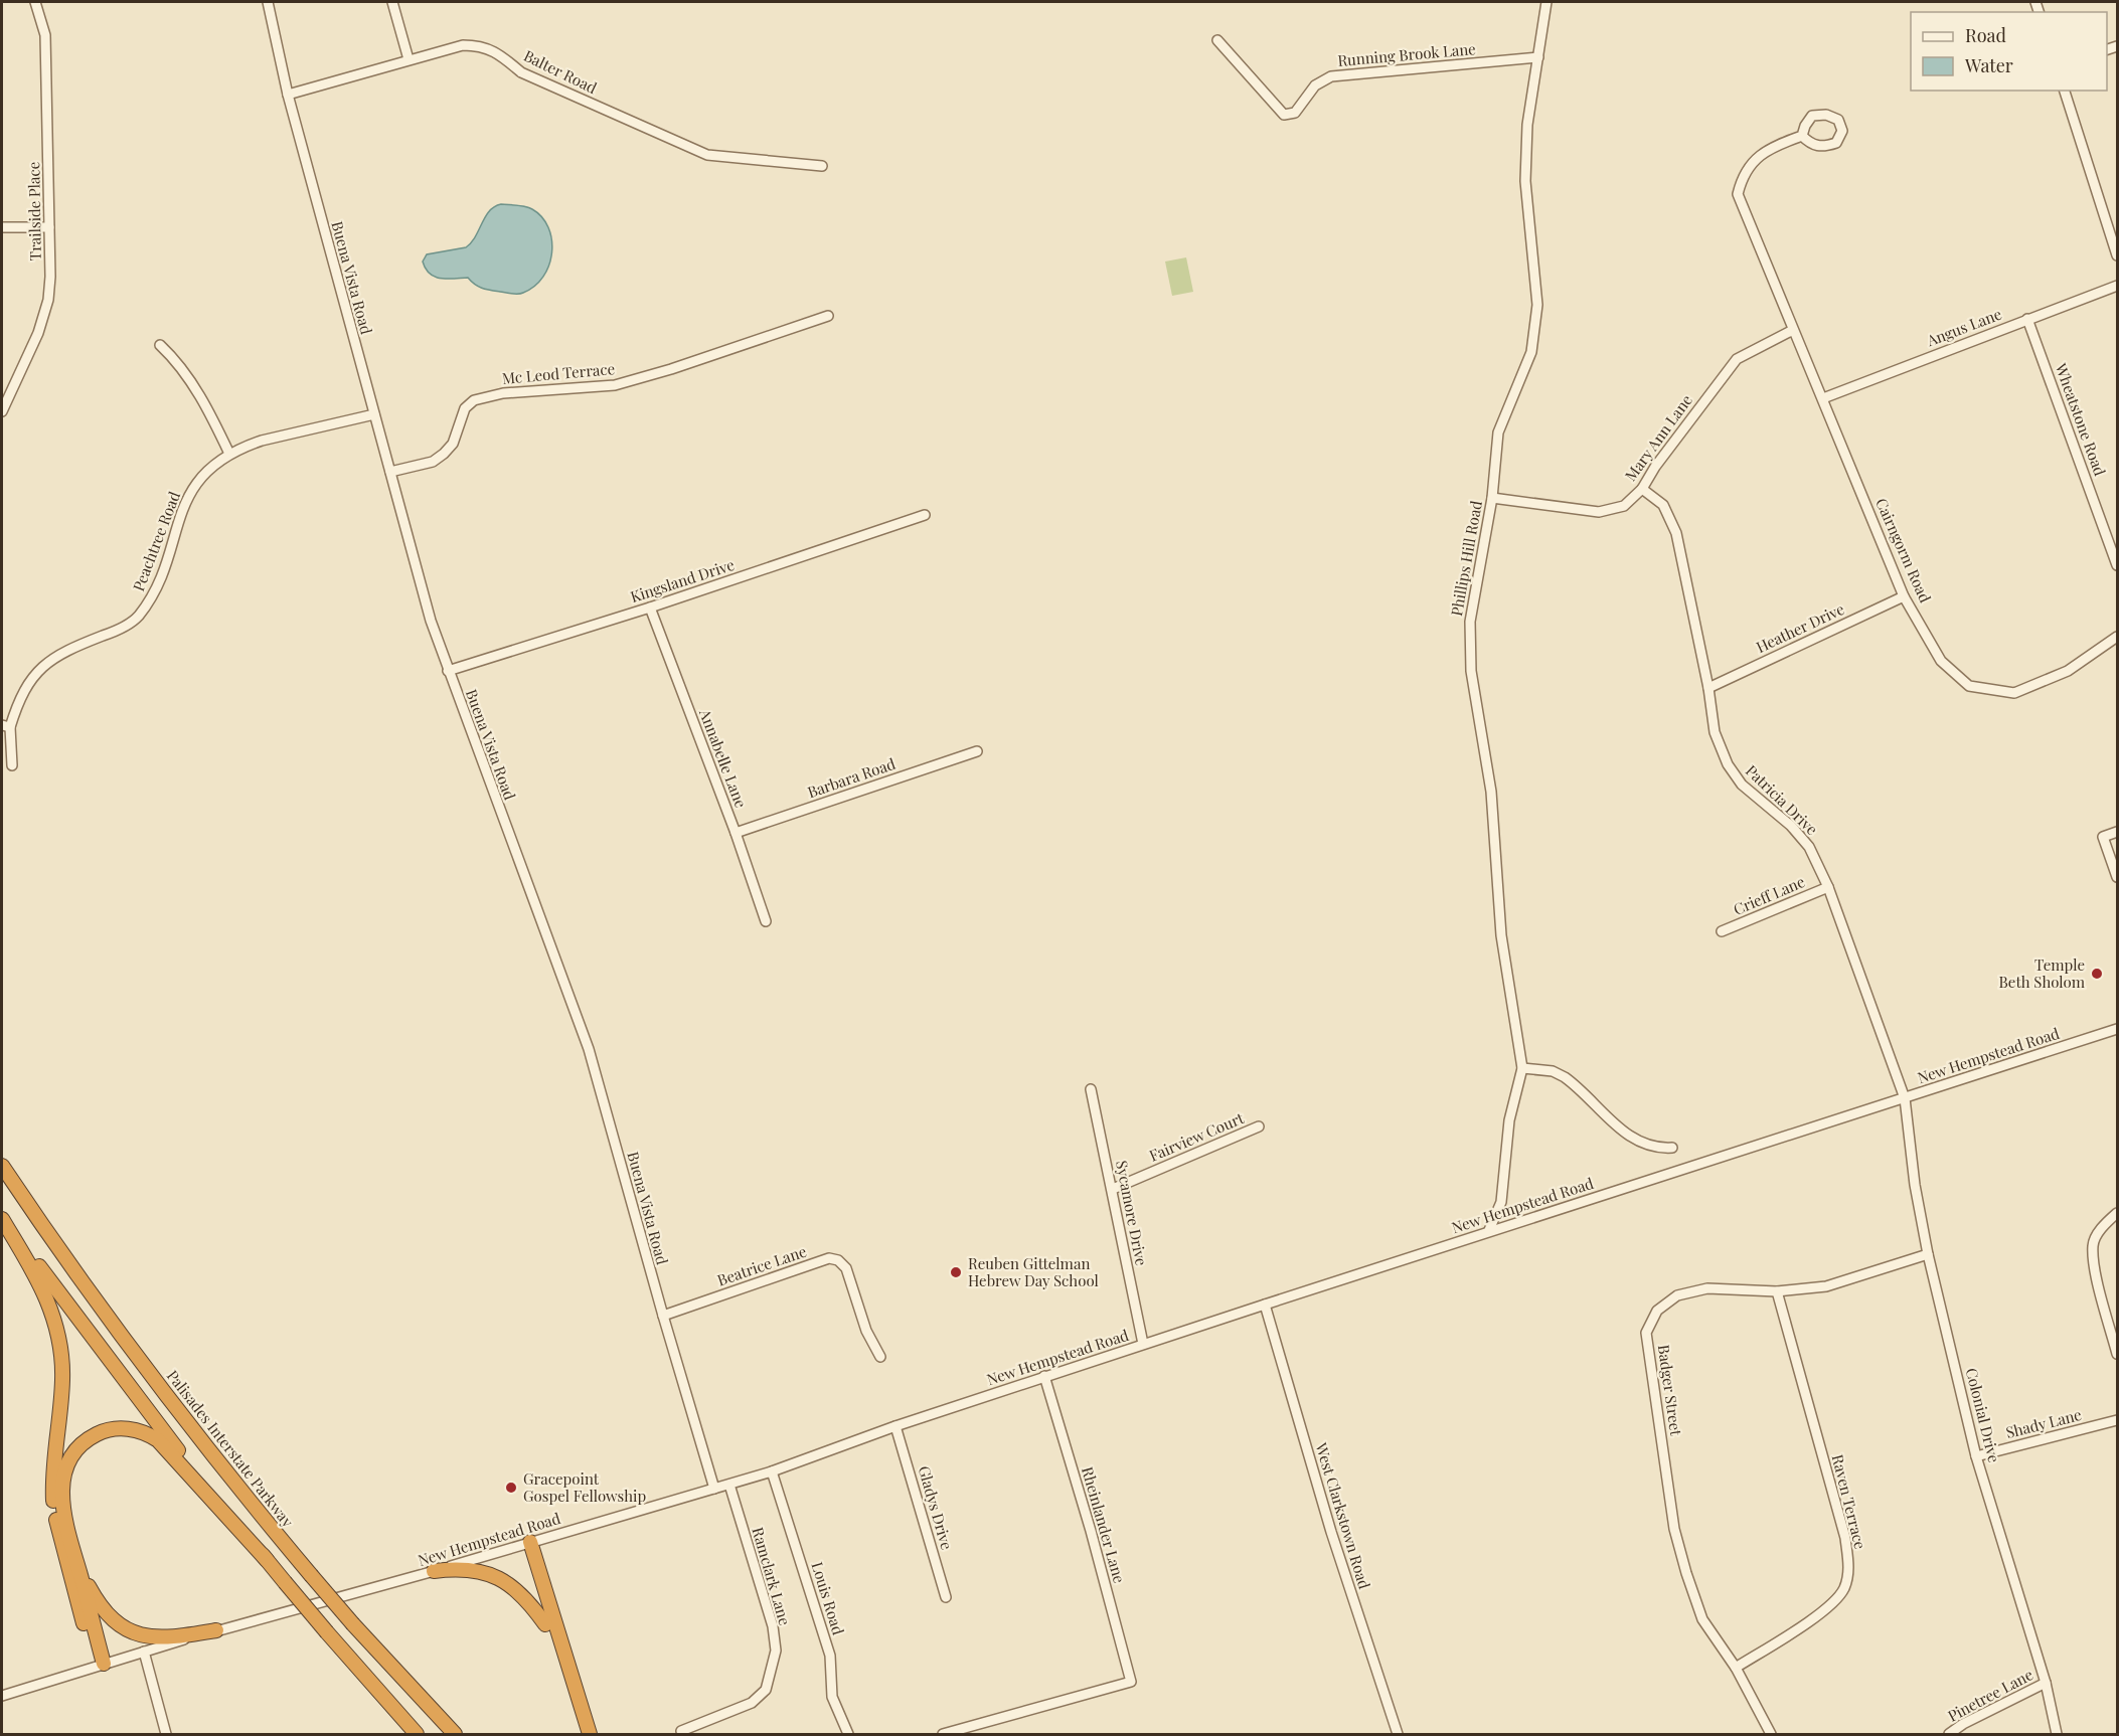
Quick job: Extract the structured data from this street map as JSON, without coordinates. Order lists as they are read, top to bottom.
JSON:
{
  "streets": {
    "highway": ["Palisades Interstate Parkway"],
    "street": [
      "Running Brook Lane",
      "Balter Road",
      "Trailside Place",
      "Buena Vista Road",
      "Angus Lane",
      "Mc Leod Terrace",
      "Wheatstone Road",
      "Mary Ann Lane",
      "Peachtree Road",
      "Cairngorm Road",
      "Phillips Hill Road",
      "Kingsland Drive",
      "Heather Drive",
      "Annabelle Lane",
      "Barbara Road",
      "Patricia Drive",
      "Crieff Lane",
      "New Hempstead Road",
      "Fairview Court",
      "Sycamore Drive",
      "Beatrice Lane",
      "Badger Street",
      "Colonial Drive",
      "Shady Lane",
      "Raven Terrace",
      "Gladys Drive",
      "West Clarkstown Road",
      "Rheinlander Lane",
      "Ramclark Lane",
      "Louis Road",
      "Pinetree Lane"
    ]
  },
  "crossings": [
    ["Running Brook Lane", "Phillips Hill Road"],
    ["Balter Road", "Buena Vista Road"],
    ["Buena Vista Road", "Mc Leod Terrace"],
    ["Buena Vista Road", "Peachtree Road"],
    ["Buena Vista Road", "Kingsland Drive"],
    ["Buena Vista Road", "New Hempstead Road"],
    ["Buena Vista Road", "Beatrice Lane"],
    ["Angus Lane", "Wheatstone Road"],
    ["Angus Lane", "Cairngorm Road"],
    ["Mary Ann Lane", "Cairngorm Road"],
    ["Mary Ann Lane", "Phillips Hill Road"],
    ["Mary Ann Lane", "Patricia Drive"],
    ["Cairngorm Road", "Heather Drive"],
    ["Phillips Hill Road", "New Hempstead Road"],
    ["Kingsland Drive", "Annabelle Lane"],
    ["Heather Drive", "Patricia Drive"],
    ["Annabelle Lane", "Barbara Road"],
    ["Patricia Drive", "Crieff Lane"],
    ["Patricia Drive", "New Hempstead Road"],
    ["Patricia Drive", "Colonial Drive"],
    ["New Hempstead Road", "Sycamore Drive"],
    ["New Hempstead Road", "Colonial Drive"],
    ["New Hempstead Road", "Gladys Drive"],
    ["New Hempstead Road", "West Clarkstown Road"],
    ["New Hempstead Road", "Rheinlander Lane"],
    ["New Hempstead Road", "Ramclark Lane"],
    ["New Hempstead Road", "Louis Road"],
    ["Fairview Court", "Sycamore Drive"],
    ["Badger Street", "Colonial Drive"],
    ["Badger Street", "Raven Terrace"],
    ["Colonial Drive", "Shady Lane"],
    ["Colonial Drive", "Pinetree Lane"]
  ],
  "places": ["Temple Beth Sholom", "Reuben Gittelman Hebrew Day School", "Gracepoint Gospel Fellowship"],
  "legend": ["Road", "Water"]
}
